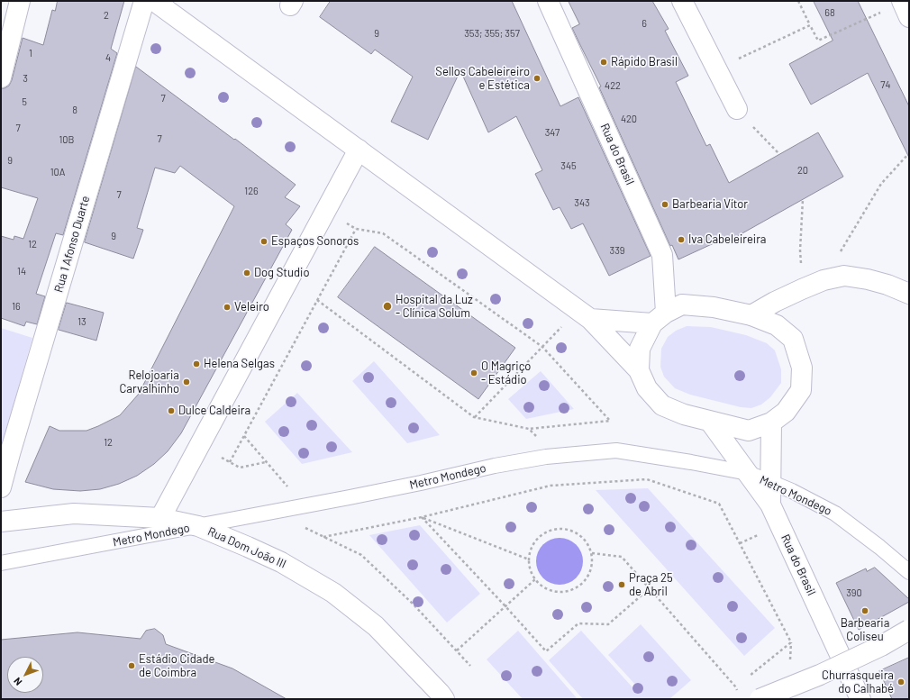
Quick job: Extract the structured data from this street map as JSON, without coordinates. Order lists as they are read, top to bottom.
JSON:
{
  "streets": {
    "street": ["Rua do Brasil", "Rua 1 Afonso Duarte", "Rua Dom João III"],
    "lane": ["Metro Mondego"]
  },
  "crossings": [
    ["Rua do Brasil", "Metro Mondego"],
    ["Metro Mondego", "Rua Dom João III"]
  ],
  "places": [
    "Rápido Brasil",
    "Sellos Cabeleireiro e Estética",
    "Barbearia Vítor",
    "Iva Cabeleireira",
    "Espaços Sonoros",
    "Dog Studio",
    "Hospital da Luz - Clínica Solum",
    "Veleiro",
    "Helena Selgas",
    "O Magriço - Estádio",
    "Relojoaria Carvalhinho",
    "Dulce Caldeira",
    "Praça 25 de Abril",
    "Barbearia Coliseu",
    "Estádio Cidade de Coimbra",
    "Churrasqueira do Calhabé"
  ],
  "house_numbers": [
    "68",
    "2",
    "6",
    "9",
    "353; 355; 357",
    "1",
    "4",
    "3",
    "74",
    "422",
    "7",
    "5",
    "8",
    "420",
    "7",
    "347",
    "7",
    "10B",
    "9",
    "345",
    "20",
    "10A",
    "126",
    "7",
    "343",
    "9",
    "12",
    "339",
    "14",
    "16",
    "13",
    "12",
    "390"
  ],
  "north": "bottom left"
}
